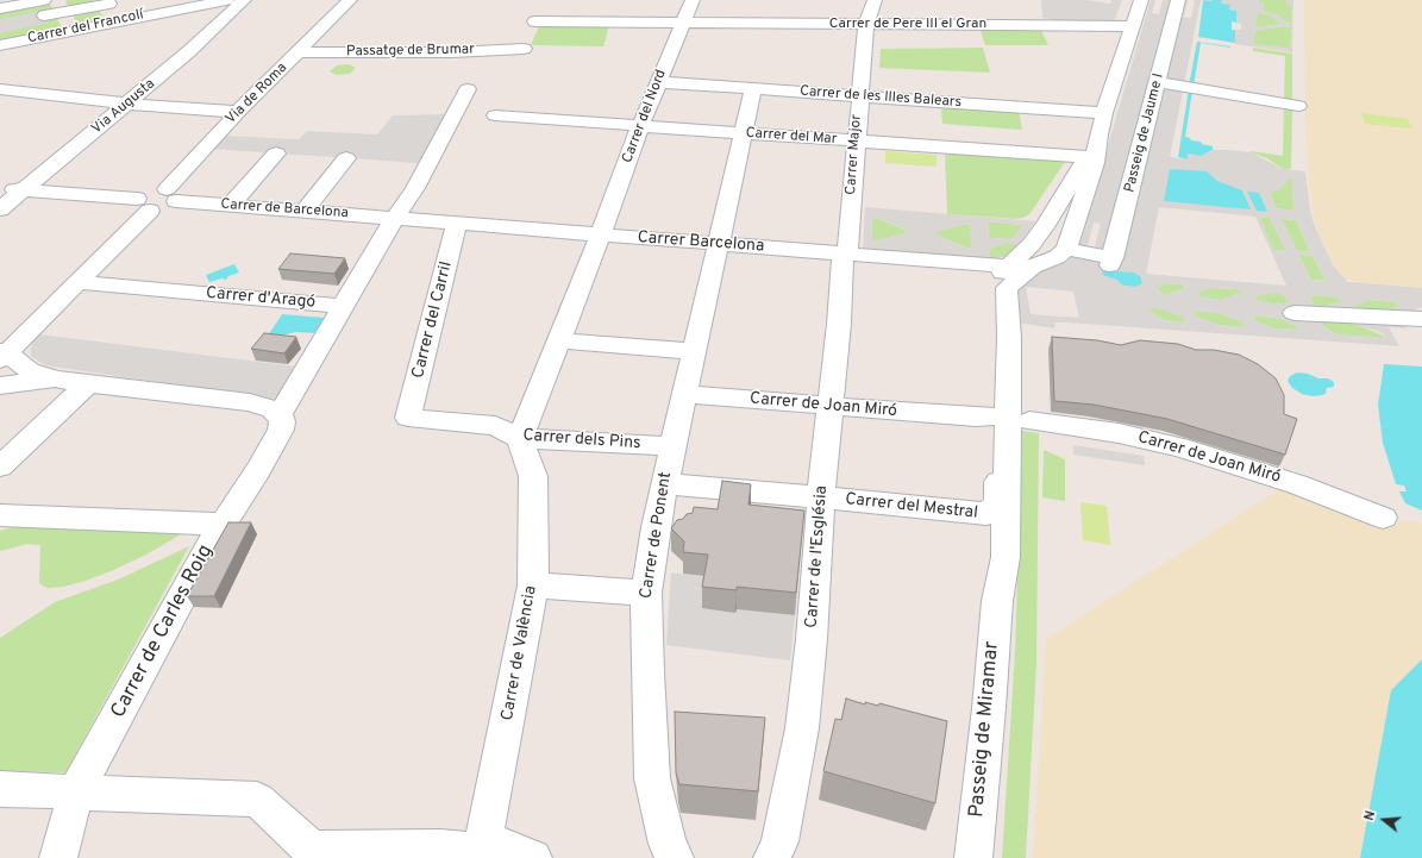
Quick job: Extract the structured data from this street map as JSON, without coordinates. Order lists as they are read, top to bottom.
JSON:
{
  "streets": {
    "street": [
      "Carrer de Pere III el Gran",
      "Carrer del Francolí",
      "Passatge de Brumar",
      "Via de Roma",
      "Carrer de les Illes Balears",
      "Via Augusta",
      "Carrer del Nord",
      "Passeig de Jaume I",
      "Carrer del Mar",
      "Carrer Major",
      "Carrer de Barcelona",
      "Carrer Barcelona",
      "Carrer d'Aragó",
      "Carrer del Carril",
      "Carrer de Joan Miró",
      "Carrer dels Pins",
      "Carrer del Mestral",
      "Carrer de Ponent",
      "Carrer de l'Església",
      "Carrer de Carles Roig",
      "Carrer de València",
      "Passeig de Miramar"
    ]
  },
  "crossings": [
    ["Carrer de Pere III el Gran", "Carrer del Nord"],
    ["Carrer de Pere III el Gran", "Carrer Major"],
    ["Passatge de Brumar", "Via de Roma"],
    ["Via de Roma", "Carrer de Barcelona"],
    ["Carrer de les Illes Balears", "Carrer del Nord"],
    ["Carrer de les Illes Balears", "Carrer Major"],
    ["Carrer de les Illes Balears", "Carrer de Ponent"],
    ["Carrer del Nord", "Carrer del Mar"],
    ["Carrer del Nord", "Carrer Barcelona"],
    ["Carrer del Mar", "Carrer Major"],
    ["Carrer del Mar", "Carrer de Ponent"],
    ["Carrer Major", "Carrer Barcelona"],
    ["Carrer Major", "Carrer de l'Església"],
    ["Carrer de Barcelona", "Carrer Barcelona"],
    ["Carrer Barcelona", "Carrer del Carril"],
    ["Carrer Barcelona", "Carrer de Ponent"],
    ["Carrer Barcelona", "Carrer de l'Església"],
    ["Carrer Barcelona", "Passeig de Miramar"],
    ["Carrer del Carril", "Carrer dels Pins"],
    ["Carrer de Joan Miró", "Carrer de Ponent"],
    ["Carrer de Joan Miró", "Carrer de l'Església"],
    ["Carrer de Joan Miró", "Passeig de Miramar"],
    ["Carrer dels Pins", "Carrer de Ponent"],
    ["Carrer dels Pins", "Carrer de València"],
    ["Carrer del Mestral", "Carrer de Ponent"],
    ["Carrer del Mestral", "Carrer de l'Església"],
    ["Carrer del Mestral", "Passeig de Miramar"]
  ],
  "north": "left"
}
